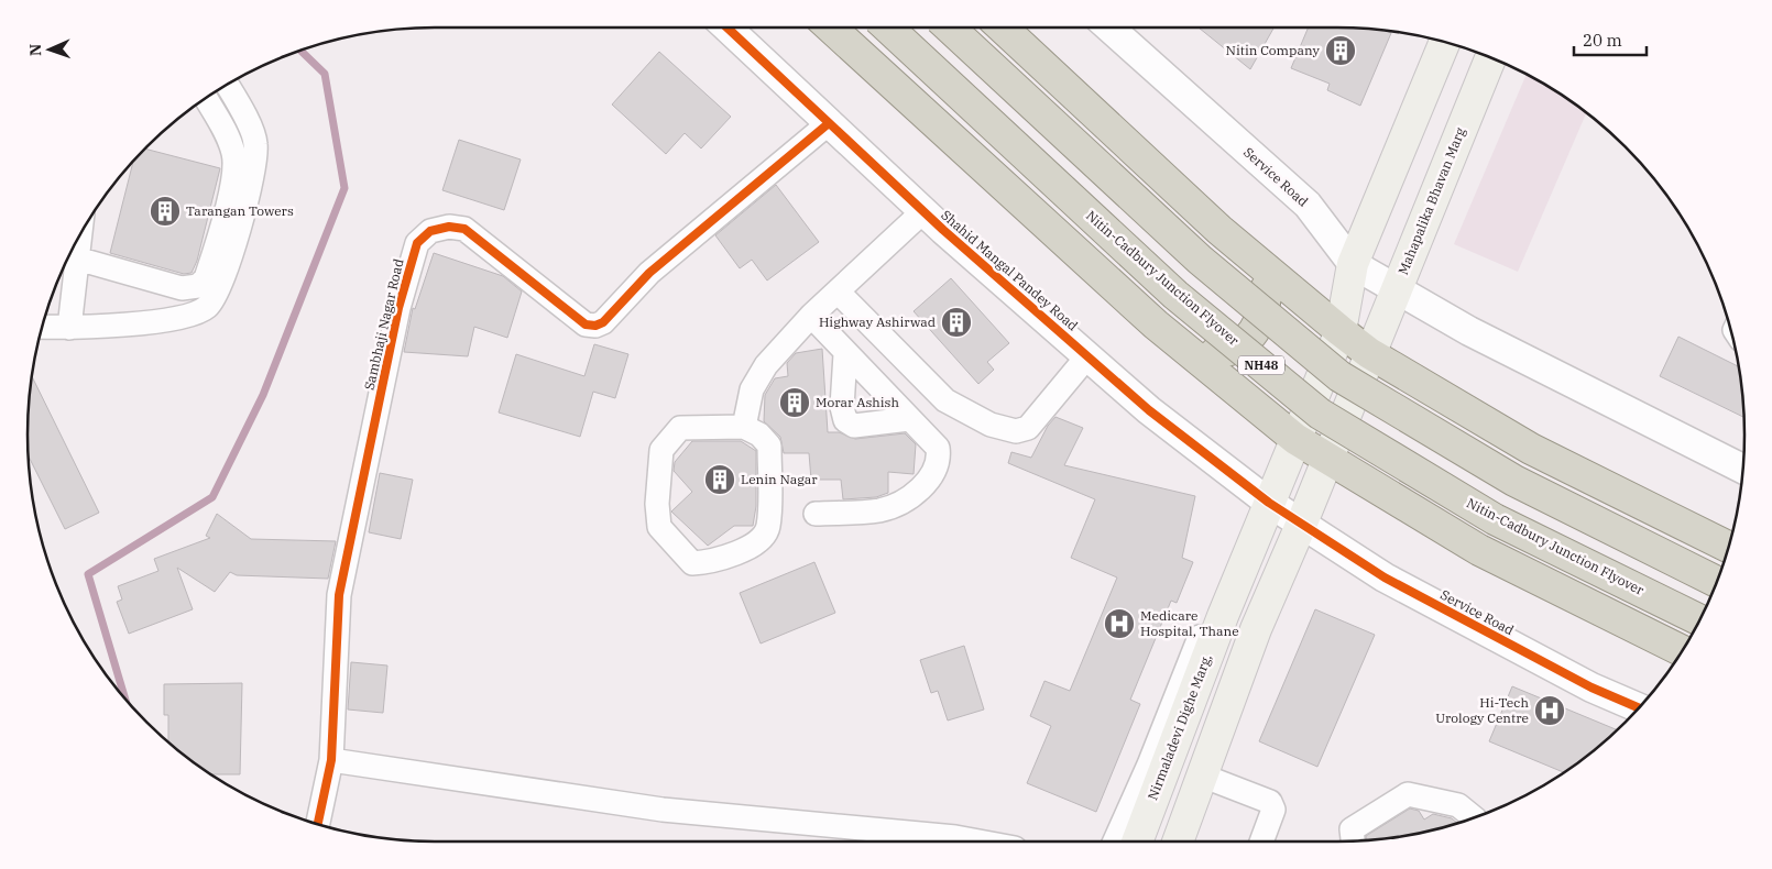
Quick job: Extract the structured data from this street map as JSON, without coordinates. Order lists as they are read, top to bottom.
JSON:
{
  "streets": {
    "highway": ["Nitin-Cadbury Junction Flyover", "NH48"],
    "main road": ["Mahapalika Bhavan Marg", "Nirmaladevi Dighe Marg,"],
    "street": ["Service Road", "Shahid Mangal Pandey Road", "Sambhaji Nagar Road"]
  },
  "crossings": [
    ["Service Road", "Mahapalika Bhavan Marg"],
    ["Service Road", "Shahid Mangal Pandey Road"],
    ["Shahid Mangal Pandey Road", "Sambhaji Nagar Road"],
    ["Shahid Mangal Pandey Road", "Nirmaladevi Dighe Marg,"]
  ],
  "places": {
    "building": [
      "Nitin Company",
      "Tarangan Towers",
      "Highway Ashirwad",
      "Morar Ashish",
      "Lenin Nagar"
    ],
    "hospital": ["Medicare Hospital, Thane", "Hi-Tech Urology Centre"]
  },
  "scale_bar": "20 m",
  "north": "left"
}
